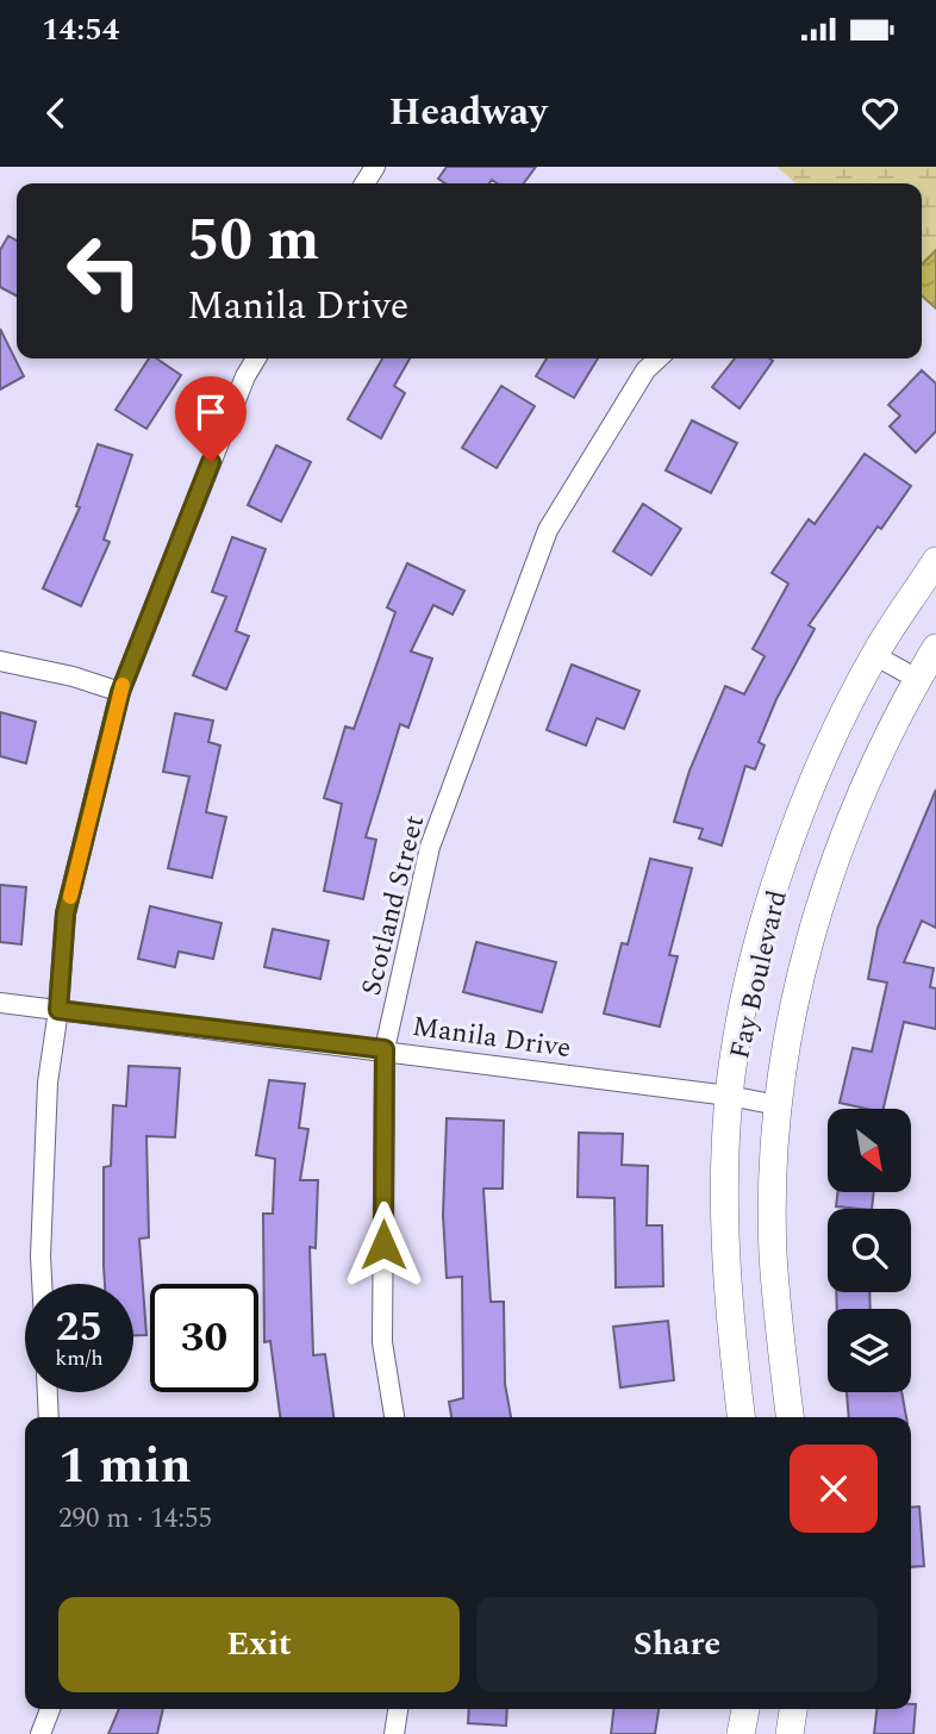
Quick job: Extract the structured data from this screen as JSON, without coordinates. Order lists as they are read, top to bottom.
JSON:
{
  "streets": {
    "main road": ["Fay Boulevard"],
    "street": ["Scotland Street", "Manila Drive"]
  },
  "crossings": [
    ["Scotland Street", "Manila Drive"],
    ["Fay Boulevard", "Manila Drive"]
  ],
  "north": "bottom right",
  "page": {
    "status": "14:54",
    "header": "Headway",
    "turn": ["50 m", "Manila Drive"],
    "speed": "25 km/h",
    "limit": "30",
    "heading": ["1 min", "290 m · 14:55"],
    "buttons": ["Exit", "Share"]
  }
}
